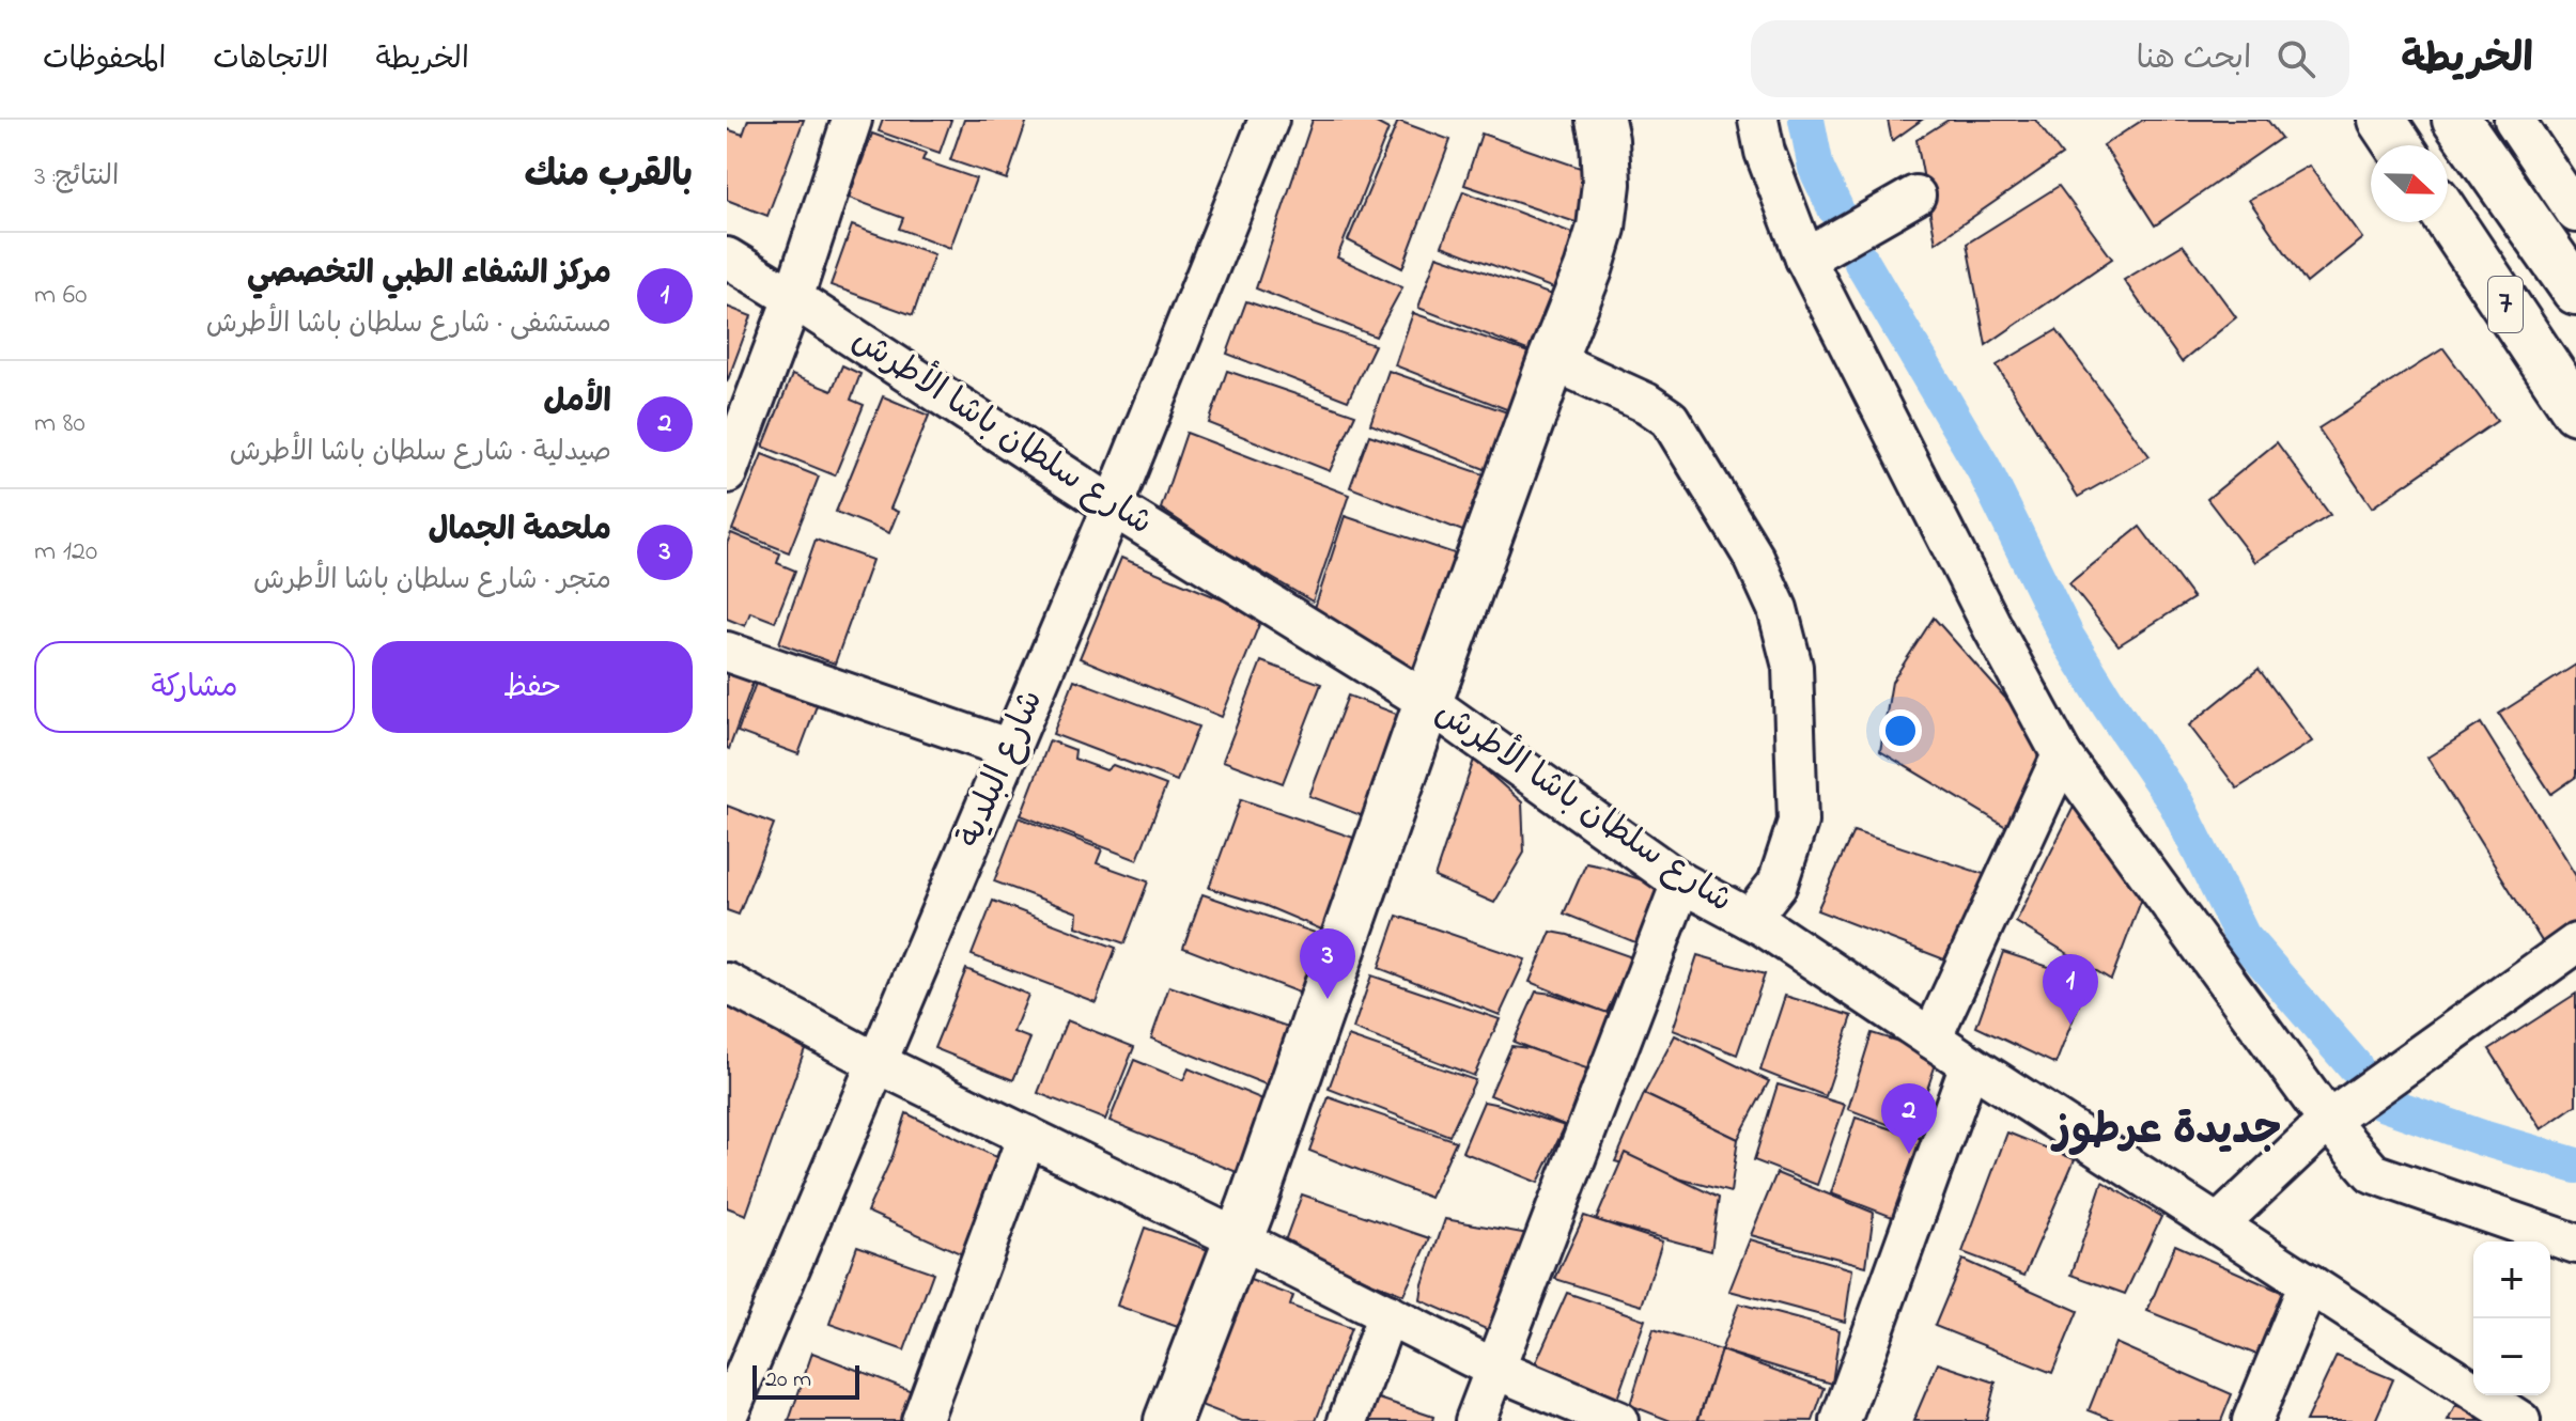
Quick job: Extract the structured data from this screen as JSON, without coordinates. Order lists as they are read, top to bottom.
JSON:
{
  "streets": {
    "street": ["7", "شارع سلطان باشا الأطرش", "شارع البلدية"]
  },
  "crossings": [
    ["شارع سلطان باشا الأطرش", "شارع البلدية"]
  ],
  "districts": ["جديدة عرطوز"],
  "scale_bar": "20 m",
  "north": "right",
  "page": {
    "header": "الخريطة",
    "search": "ابحث هنا",
    "nav": ["الخريطة", "الاتجاهات", "المحفوظات"],
    "heading": ["بالقرب منك", "النتائج: 3"],
    "list": [
      {
        "mark": "1",
        "name": "مركز الشفاء الطبي التخصصي",
        "note": "مستشفى · شارع سلطان باشا الأطرش",
        "value": "60 m"
      },
      {
        "mark": "2",
        "name": "الأمل",
        "note": "صيدلية · شارع سلطان باشا الأطرش",
        "value": "80 m"
      },
      {
        "mark": "3",
        "name": "ملحمة الجمال",
        "note": "متجر · شارع سلطان باشا الأطرش",
        "value": "120 m"
      }
    ],
    "buttons": ["حفظ", "مشاركة"],
    "pins": ["3", "1", "2"],
    "map_buttons": ["+", "−"],
    "scale": "20 m"
  }
}
